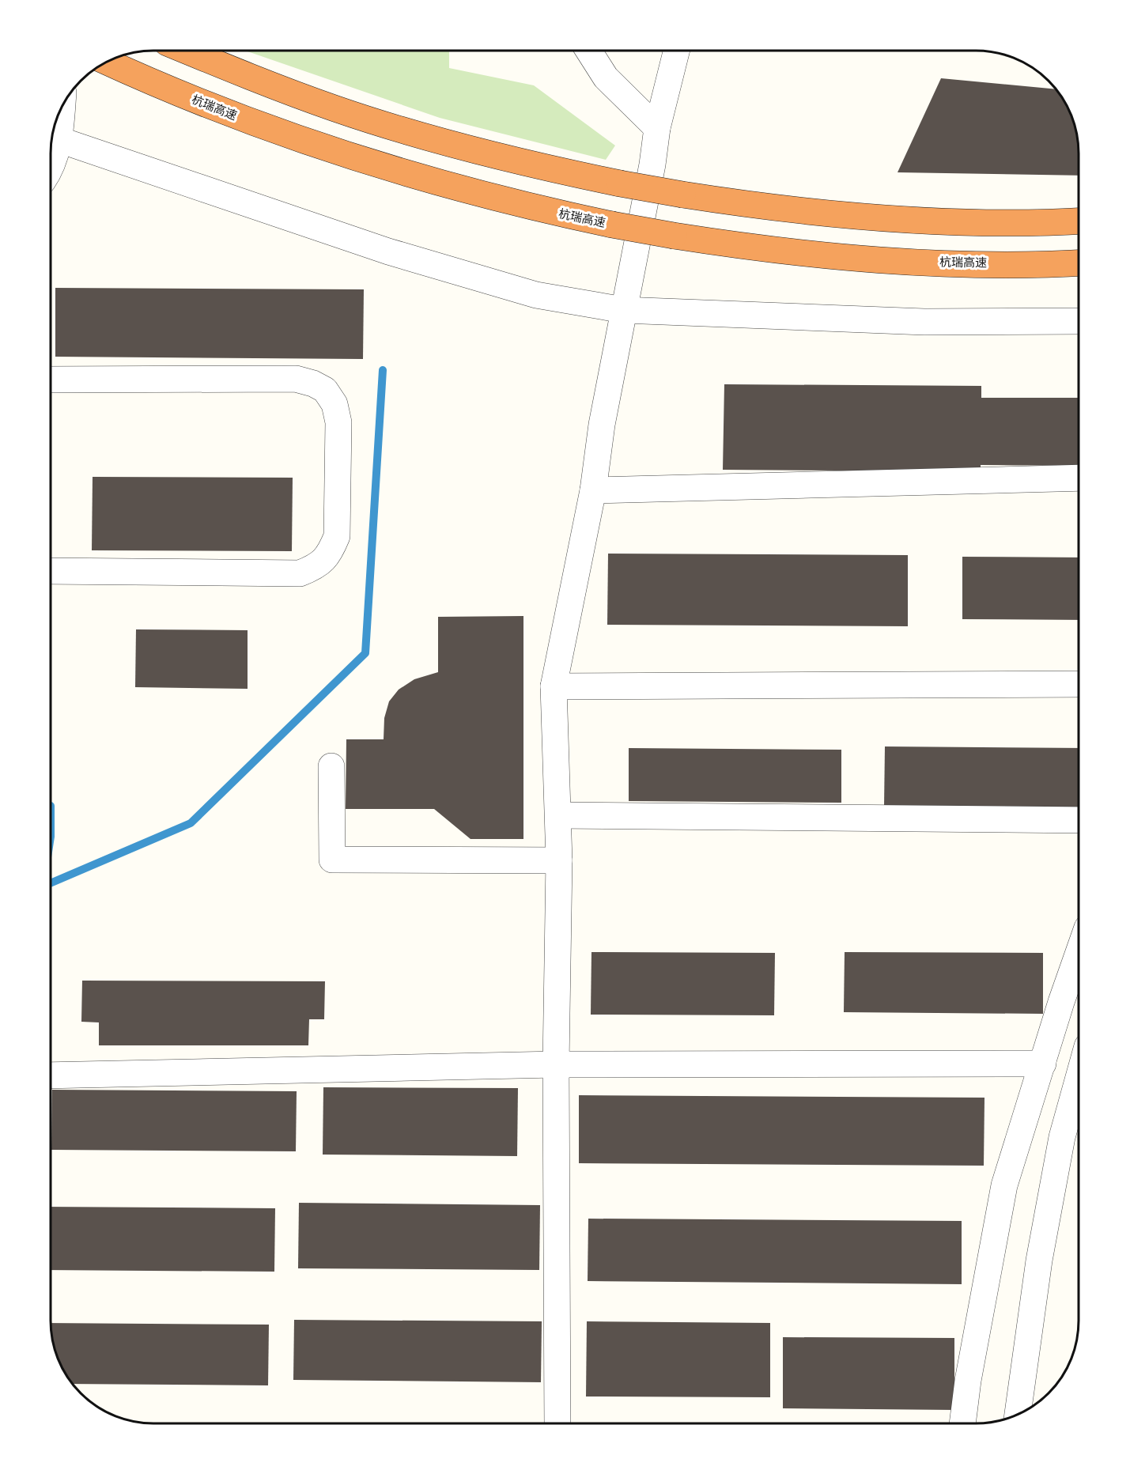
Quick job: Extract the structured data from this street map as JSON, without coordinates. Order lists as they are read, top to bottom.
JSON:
{
  "streets": {
    "highway": ["杭瑞高速"]
  }
}
